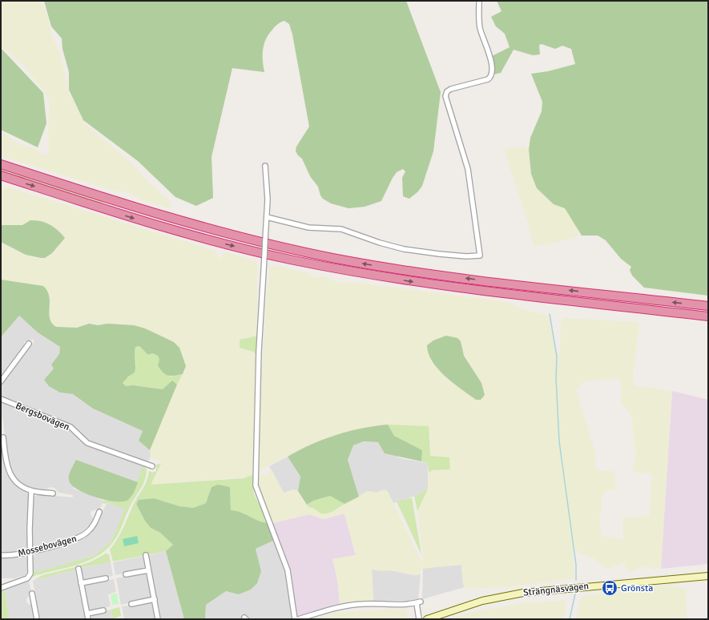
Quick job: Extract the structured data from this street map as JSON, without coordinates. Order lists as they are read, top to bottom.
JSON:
{
  "streets": {
    "main road": ["Strängnäsvägen"],
    "street": ["Bergsbovägen", "Mossebovägen"]
  },
  "places": {
    "bus stop": ["Grönsta"]
  }
}
